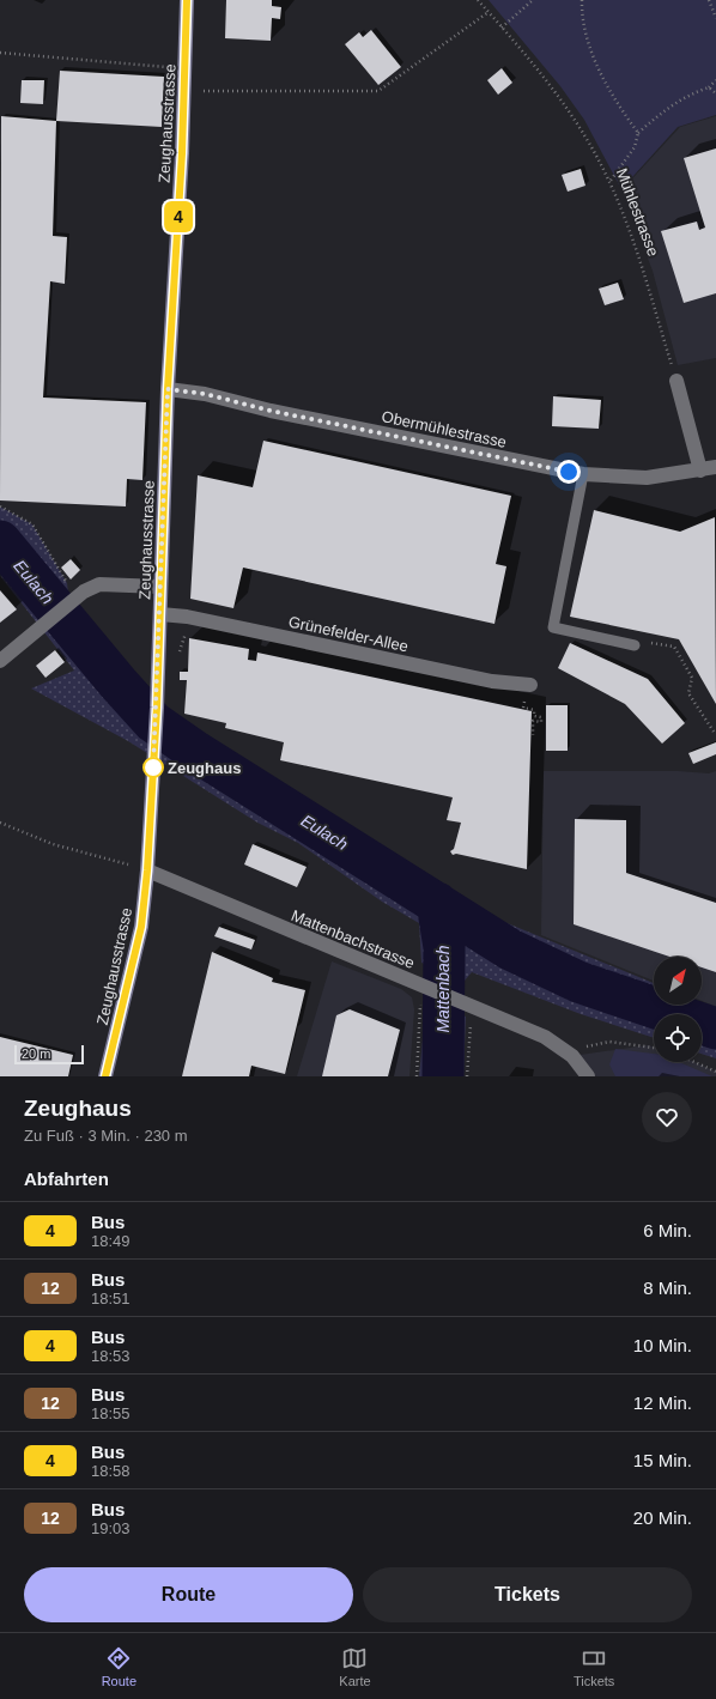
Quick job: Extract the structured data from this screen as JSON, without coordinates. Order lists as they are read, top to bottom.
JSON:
{
  "streets": {
    "street": [
      "Zeughausstrasse",
      "Obermühlestrasse",
      "Grünefelder-Allee",
      "Mattenbachstrasse"
    ],
    "path": ["Mühlestrasse"]
  },
  "crossings": [
    ["Zeughausstrasse", "Obermühlestrasse"],
    ["Zeughausstrasse", "Grünefelder-Allee"],
    ["Zeughausstrasse", "Mattenbachstrasse"]
  ],
  "water": ["Eulach", "Mattenbach"],
  "places": ["Zeughaus"],
  "lines": ["bus line 4"],
  "scale_bar": "20 m",
  "north": "top right",
  "page": {
    "on_map": "4",
    "scale": "20 m",
    "heading": [
      ["Zeughaus", "Zu Fuß · 3 Min. · 230 m"],
      "Abfahrten"
    ],
    "list": [
      {
        "mark": "4",
        "name": "Bus",
        "note": "18:49",
        "value": "6 Min."
      },
      {
        "mark": "12",
        "name": "Bus",
        "note": "18:51",
        "value": "8 Min."
      },
      {
        "mark": "4",
        "name": "Bus",
        "note": "18:53",
        "value": "10 Min."
      },
      {
        "mark": "12",
        "name": "Bus",
        "note": "18:55",
        "value": "12 Min."
      },
      {
        "mark": "4",
        "name": "Bus",
        "note": "18:58",
        "value": "15 Min."
      },
      {
        "mark": "12",
        "name": "Bus",
        "note": "19:03",
        "value": "20 Min."
      }
    ],
    "buttons": ["Route", "Tickets"],
    "tabs": ["Route", "Karte", "Tickets"]
  }
}
